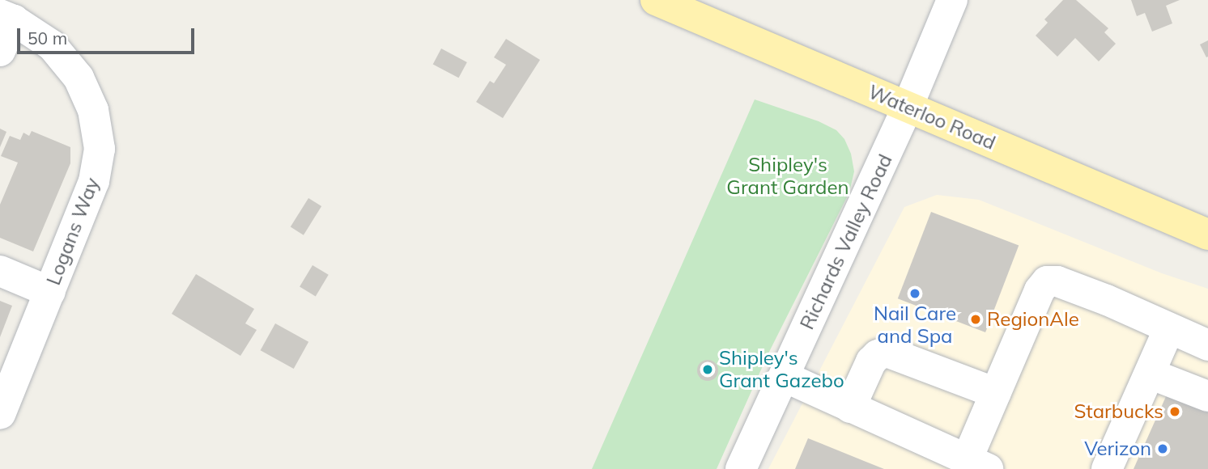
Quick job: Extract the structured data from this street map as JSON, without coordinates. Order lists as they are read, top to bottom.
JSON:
{
  "streets": {
    "main road": ["Waterloo Road"],
    "street": ["Logans Way", "Richards Valley Road"]
  },
  "crossings": [
    ["Waterloo Road", "Richards Valley Road"]
  ],
  "parks": ["Shipley's Grant Garden"],
  "places": [
    "Nail Care and Spa",
    "RegionAle",
    "Shipley's Grant Gazebo",
    "Starbucks",
    "Verizon"
  ],
  "scale_bar": "50 m"
}
